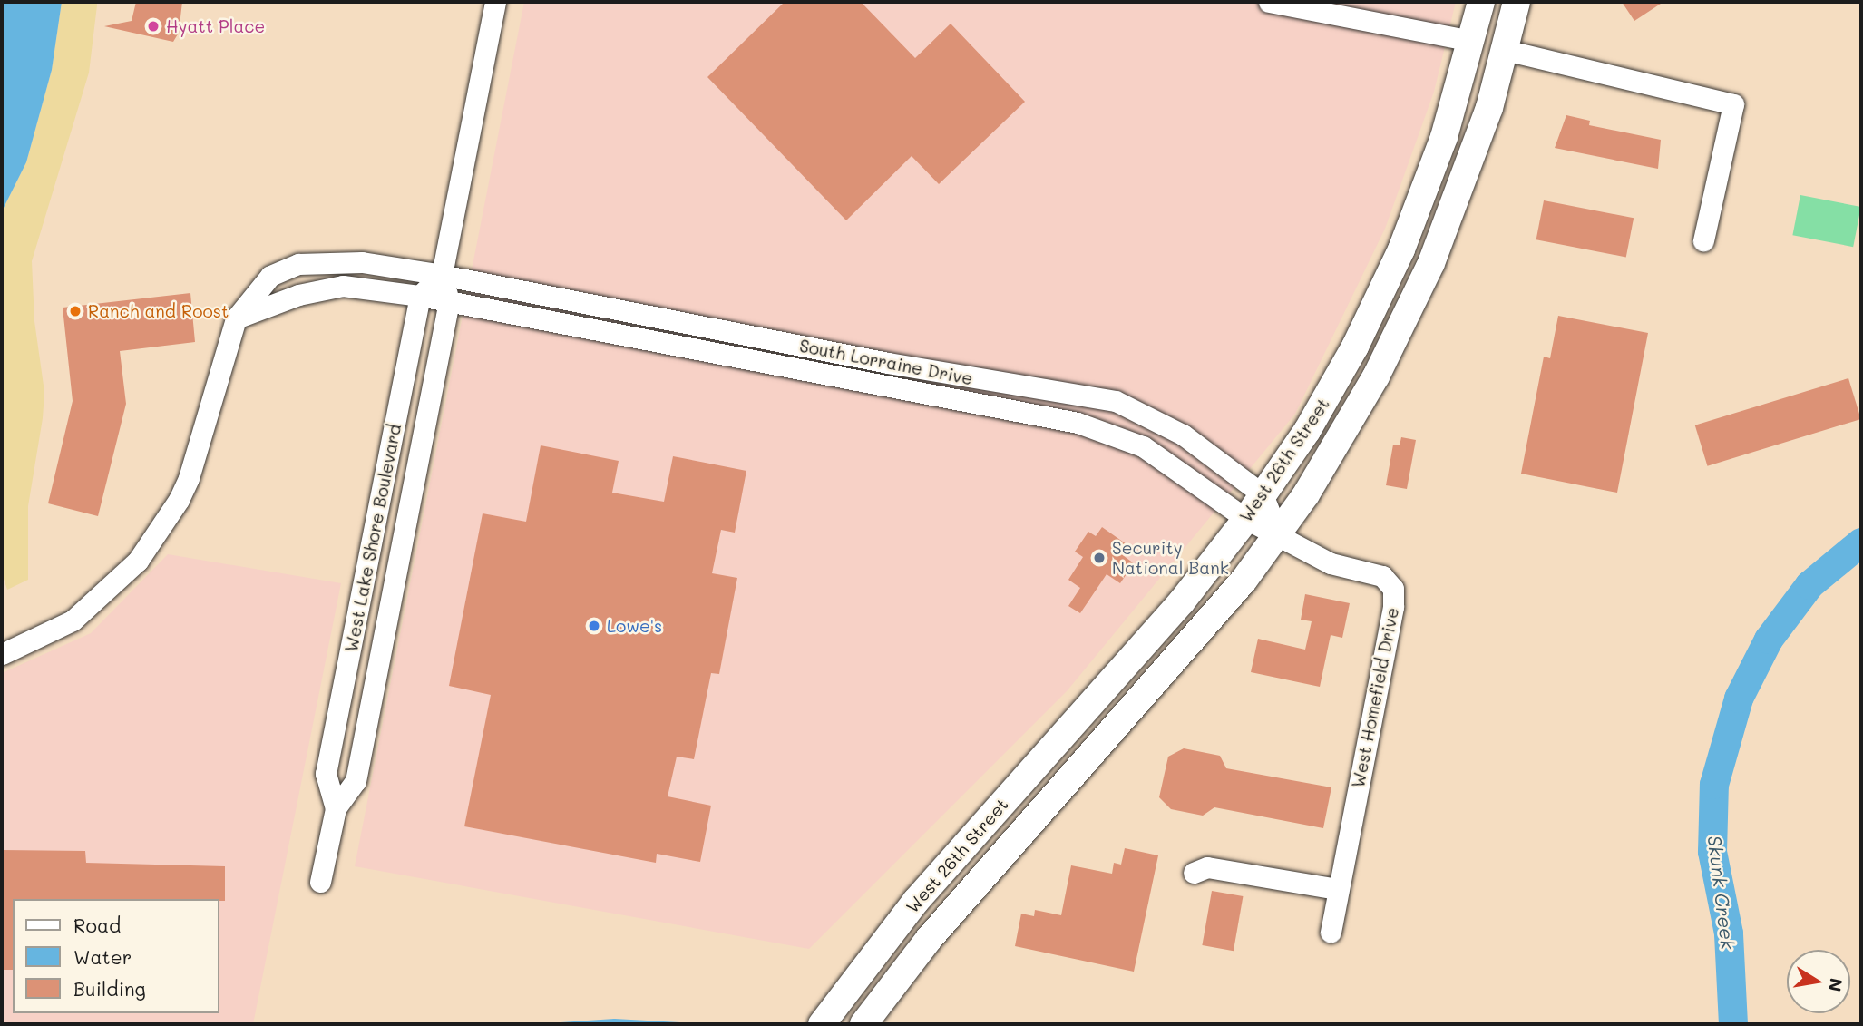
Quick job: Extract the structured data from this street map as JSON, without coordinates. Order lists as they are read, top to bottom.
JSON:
{
  "streets": {
    "main road": ["West 26th Street"],
    "street": ["South Lorraine Drive", "West Lake Shore Boulevard", "West Homefield Drive"]
  },
  "crossings": [
    ["South Lorraine Drive", "West 26th Street"],
    ["South Lorraine Drive", "West Lake Shore Boulevard"],
    ["South Lorraine Drive", "West Homefield Drive"],
    ["West 26th Street", "West Homefield Drive"]
  ],
  "water": ["Skunk Creek"],
  "places": [
    "Hyatt Place",
    "Ranch and Roost",
    "Security National Bank",
    "Lowe's"
  ],
  "legend": ["Road", "Water", "Building"],
  "north": "right"
}
